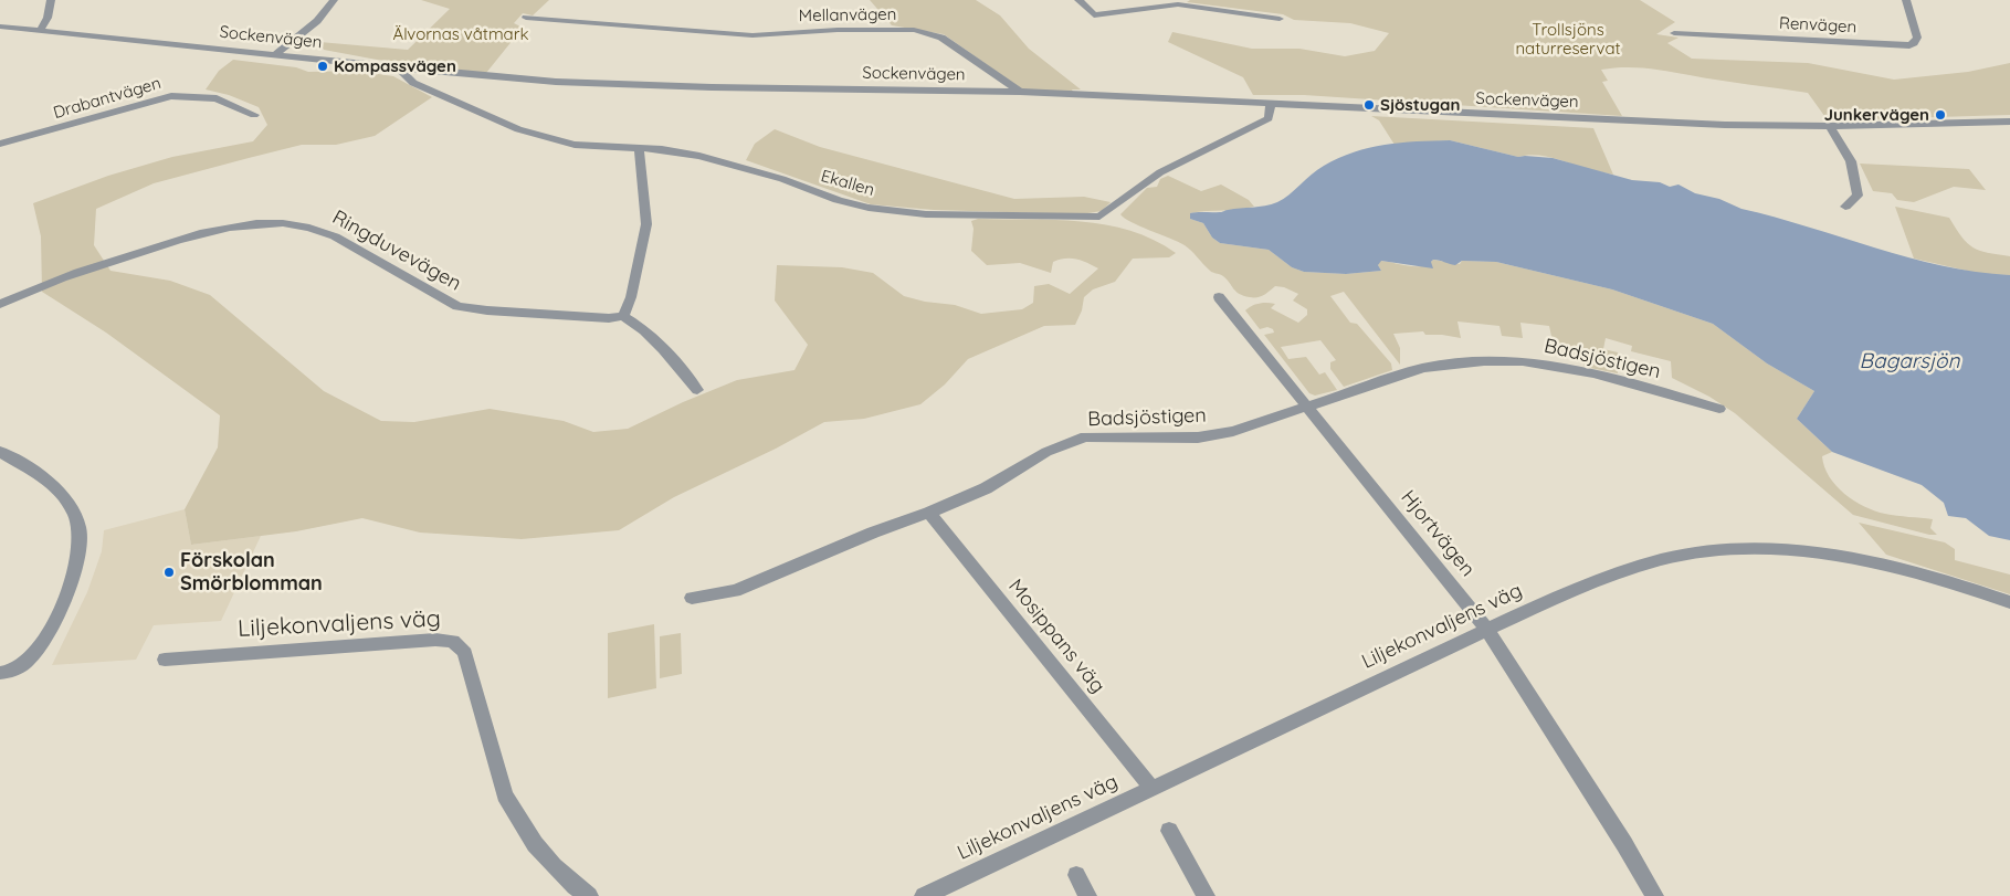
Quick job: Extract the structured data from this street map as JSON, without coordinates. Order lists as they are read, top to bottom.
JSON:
{
  "streets": {
    "street": [
      "Mellanvägen",
      "Renvägen",
      "Sockenvägen",
      "Drabantvägen",
      "Ekallen",
      "Ringduvevägen",
      "Badsjöstigen",
      "Hjortvägen",
      "Liljekonvaljens väg",
      "Mosippans väg"
    ]
  },
  "crossings": [
    ["Mellanvägen", "Sockenvägen"],
    ["Sockenvägen", "Ekallen"],
    ["Badsjöstigen", "Hjortvägen"],
    ["Badsjöstigen", "Mosippans väg"],
    ["Hjortvägen", "Liljekonvaljens väg"],
    ["Liljekonvaljens väg", "Mosippans väg"]
  ],
  "water": ["Bagarsjön"],
  "parks": ["Trollsjöns naturreservat", "Älvornas våtmark"],
  "places": [
    "Kompassvägen",
    "Sjöstugan",
    "Junkervägen",
    "Förskolan Smörblomman"
  ]
}
